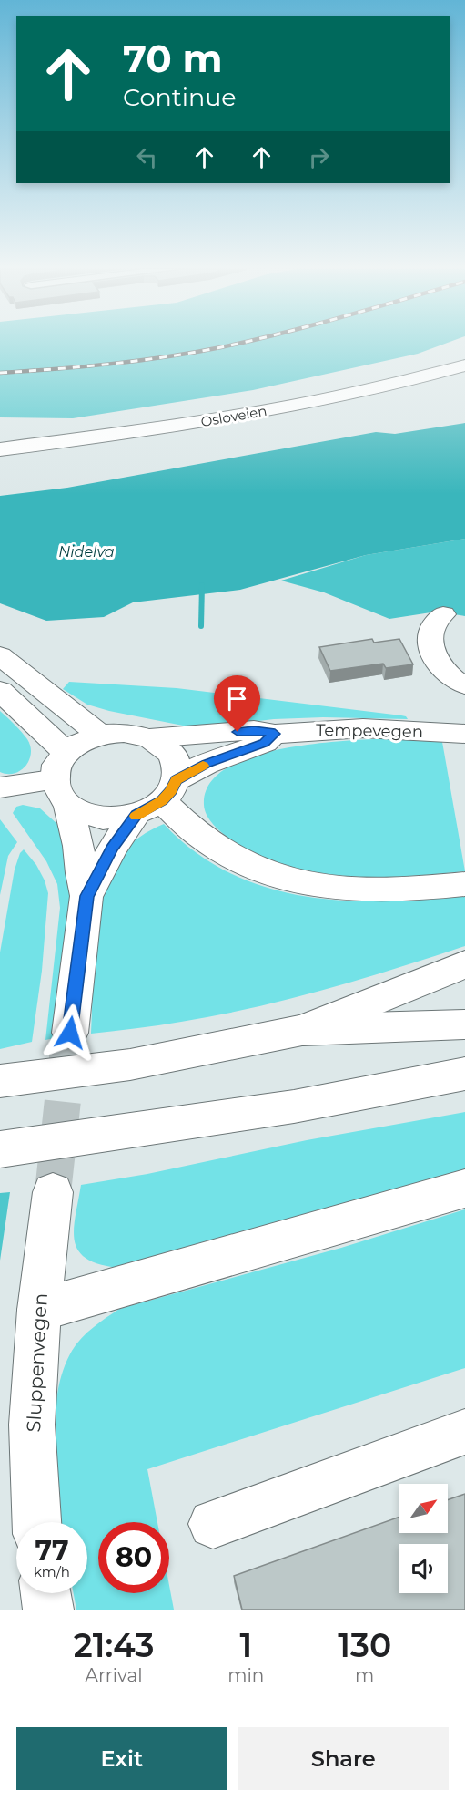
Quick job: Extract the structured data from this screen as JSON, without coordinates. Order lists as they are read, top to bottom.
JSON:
{
  "streets": {
    "main road": ["Osloveien", "Tempevegen", "Sluppenvegen"]
  },
  "water": ["Nidelva"],
  "north": "top right",
  "page": {
    "turn": ["70 m", "Continue"],
    "speed": "77 km/h",
    "limit": "80",
    "eta": [
      "21:43",
      "Arrival",
      "1",
      "min",
      "130",
      "m"
    ],
    "buttons": ["Exit", "Share"]
  }
}
